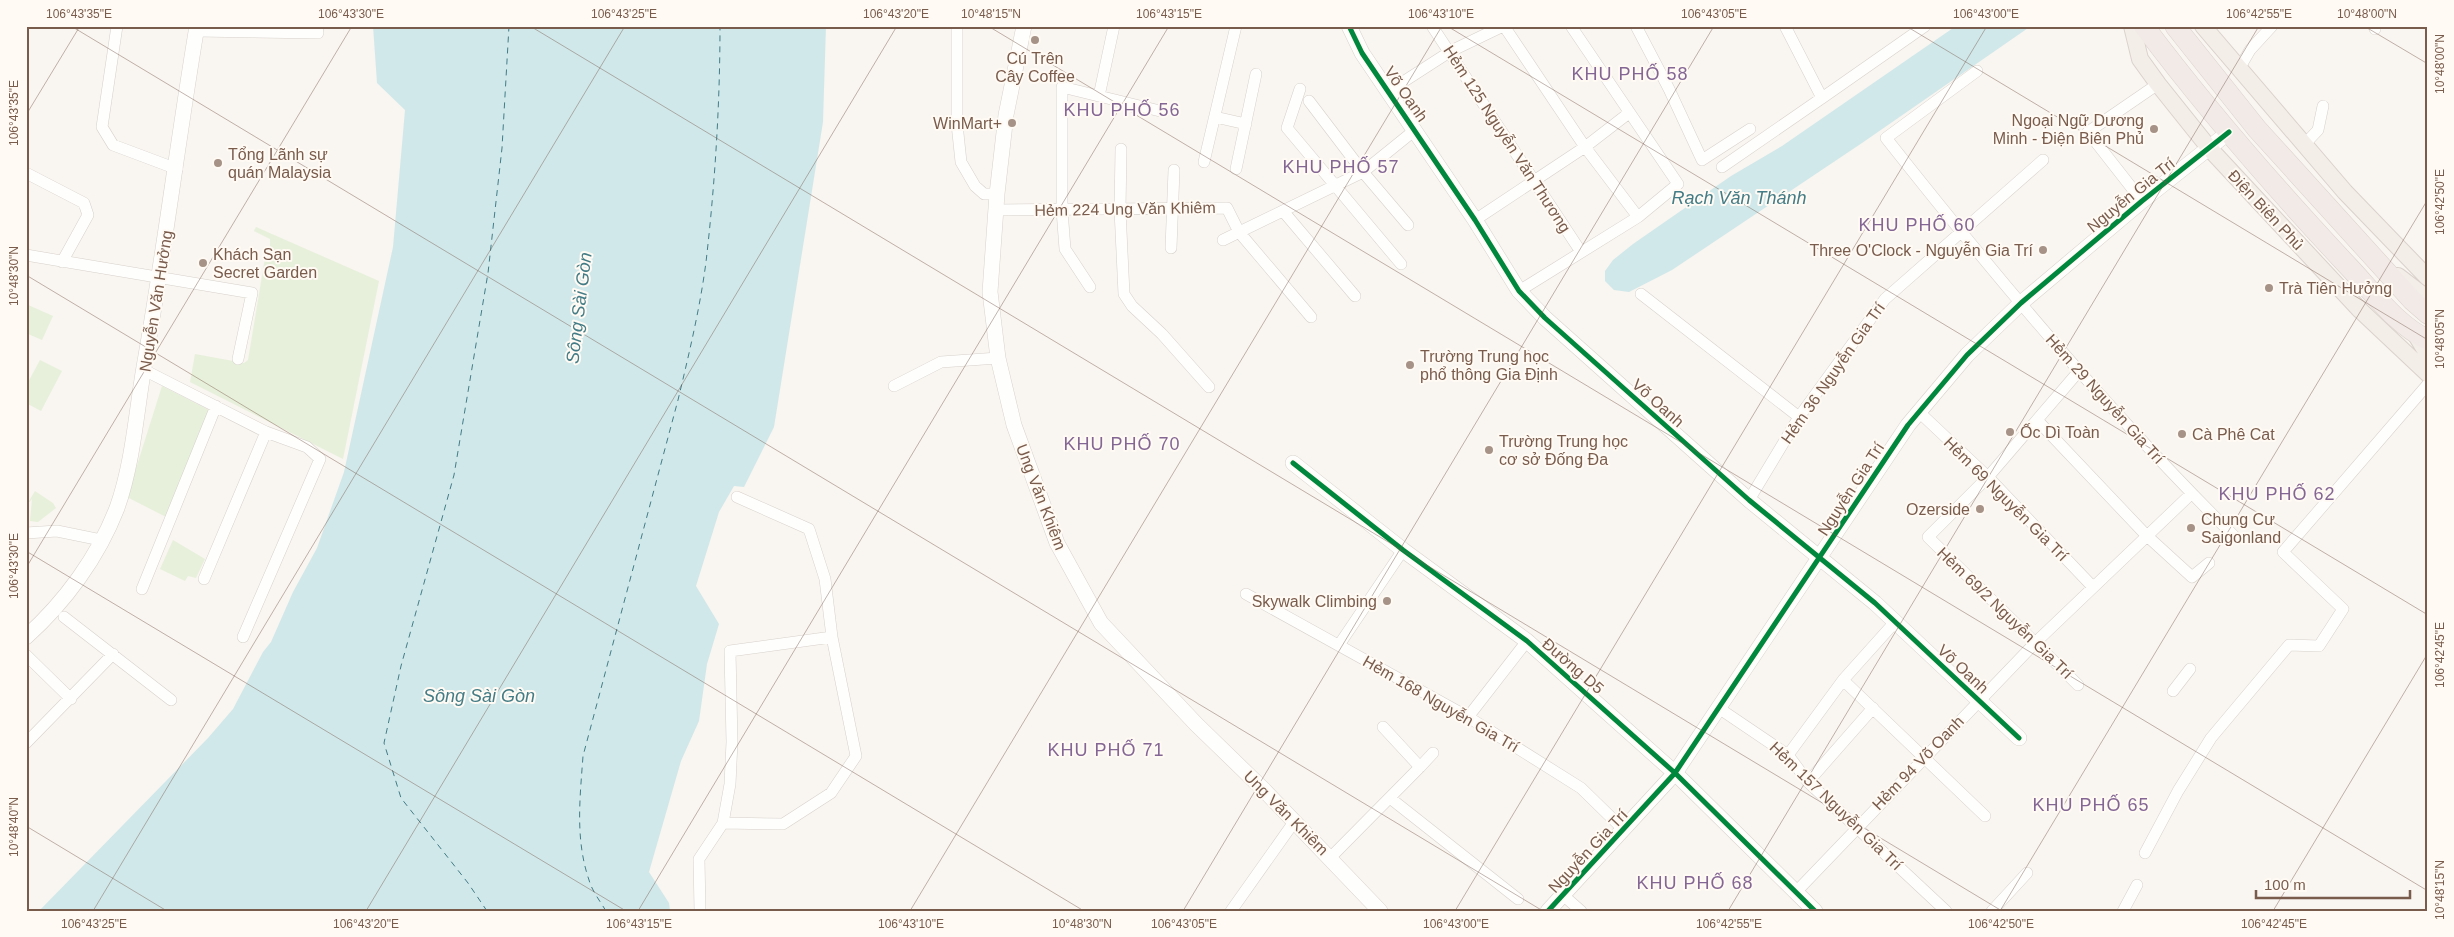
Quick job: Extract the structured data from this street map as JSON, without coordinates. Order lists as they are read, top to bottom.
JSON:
{
  "streets": {
    "highway": ["Điện Biên Phủ"],
    "street": [
      "Võ Oanh",
      "Hẻm 125 Nguyễn Văn Thương",
      "Nguyễn Gia Trí",
      "Hẻm 224 Ung Văn Khiêm",
      "Nguyễn Văn Hưởng",
      "Hẻm 36 Nguyễn Gia Trí",
      "Hẻm 29 Nguyễn Gia Trí",
      "Ung Văn Khiêm",
      "Hẻm 69 Nguyễn Gia Trí",
      "Hẻm 69/2 Nguyễn Gia Trí",
      "Đường D5",
      "Hẻm 168 Nguyễn Gia Trí",
      "Hẻm 94 Võ Oanh",
      "Hẻm 157 Nguyễn Gia Trí"
    ]
  },
  "crossings": [
    ["Võ Oanh", "Nguyễn Gia Trí"],
    ["Võ Oanh", "Hẻm 36 Nguyễn Gia Trí"],
    ["Võ Oanh", "Hẻm 94 Võ Oanh"],
    ["Nguyễn Gia Trí", "Điện Biên Phủ"],
    ["Nguyễn Gia Trí", "Hẻm 29 Nguyễn Gia Trí"],
    ["Nguyễn Gia Trí", "Hẻm 69 Nguyễn Gia Trí"],
    ["Nguyễn Gia Trí", "Đường D5"],
    ["Nguyễn Gia Trí", "Hẻm 168 Nguyễn Gia Trí"],
    ["Nguyễn Gia Trí", "Hẻm 157 Nguyễn Gia Trí"],
    ["Hẻm 224 Ung Văn Khiêm", "Ung Văn Khiêm"],
    ["Hẻm 36 Nguyễn Gia Trí", "Hẻm 29 Nguyễn Gia Trí"],
    ["Hẻm 29 Nguyễn Gia Trí", "Hẻm 94 Võ Oanh"],
    ["Hẻm 69 Nguyễn Gia Trí", "Hẻm 69/2 Nguyễn Gia Trí"],
    ["Hẻm 69 Nguyễn Gia Trí", "Hẻm 94 Võ Oanh"],
    ["Hẻm 69/2 Nguyễn Gia Trí", "Hẻm 94 Võ Oanh"],
    ["Đường D5", "Hẻm 94 Võ Oanh"],
    ["Hẻm 94 Võ Oanh", "Hẻm 157 Nguyễn Gia Trí"]
  ],
  "districts": [
    "KHU PHỐ 58",
    "KHU PHỐ 56",
    "KHU PHỐ 57",
    "KHU PHỐ 60",
    "KHU PHỐ 70",
    "KHU PHỐ 62",
    "KHU PHỐ 71",
    "KHU PHỐ 65",
    "KHU PHỐ 68"
  ],
  "water": ["Rạch Văn Thánh", "Sông Sài Gòn"],
  "places": [
    "Cú Trên Cây Coffee",
    "WinMart+",
    "Ngoại Ngữ Dương Minh - Điện Biên Phủ",
    "Tổng Lãnh sự quán Malaysia",
    "Three O'Clock - Nguyễn Gia Trí",
    "Khách Sạn Secret Garden",
    "Trà Tiên Hưởng",
    "Trường Trung học phổ thông Gia Định",
    "Ốc Dì Toàn",
    "Cà Phê Cat",
    "Trường Trung học cơ sở Đống Đa",
    "Ozerside",
    "Chung Cư Saigonland",
    "Skywalk Climbing"
  ],
  "scale_bar": "100 m",
  "coordinates": [
    "106°43'35\"E",
    "106°43'30\"E",
    "106°43'25\"E",
    "106°43'20\"E",
    "10°48'15\"N",
    "106°43'15\"E",
    "106°43'10\"E",
    "106°43'05\"E",
    "106°43'00\"E",
    "106°42'55\"E",
    "10°48'00\"N",
    "106°42'50\"E",
    "10°48'30\"N",
    "10°48'05\"N",
    "106°42'45\"E",
    "10°48'40\"N"
  ]
}
